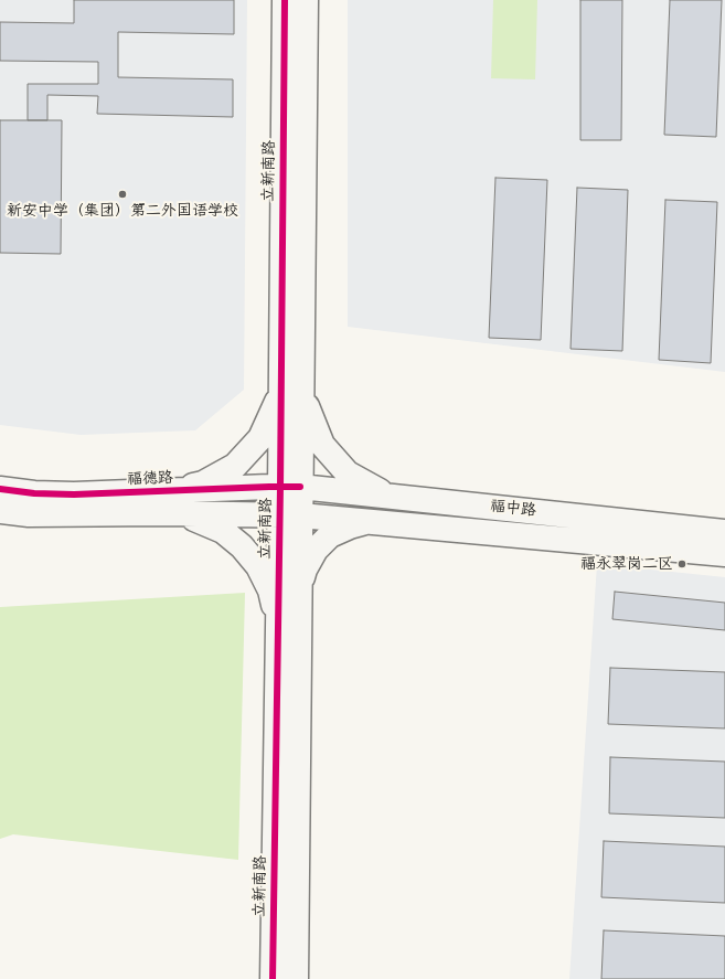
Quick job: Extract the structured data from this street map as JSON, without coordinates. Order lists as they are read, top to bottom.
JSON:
{
  "streets": {
    "street": ["立新南路", "福德路", "福中路"]
  },
  "crossings": [
    ["立新南路", "福德路"],
    ["立新南路", "福中路"],
    ["福德路", "福中路"]
  ],
  "places": ["新安中学（集团）第二外国语学校", "福永翠岗二区"]
}
